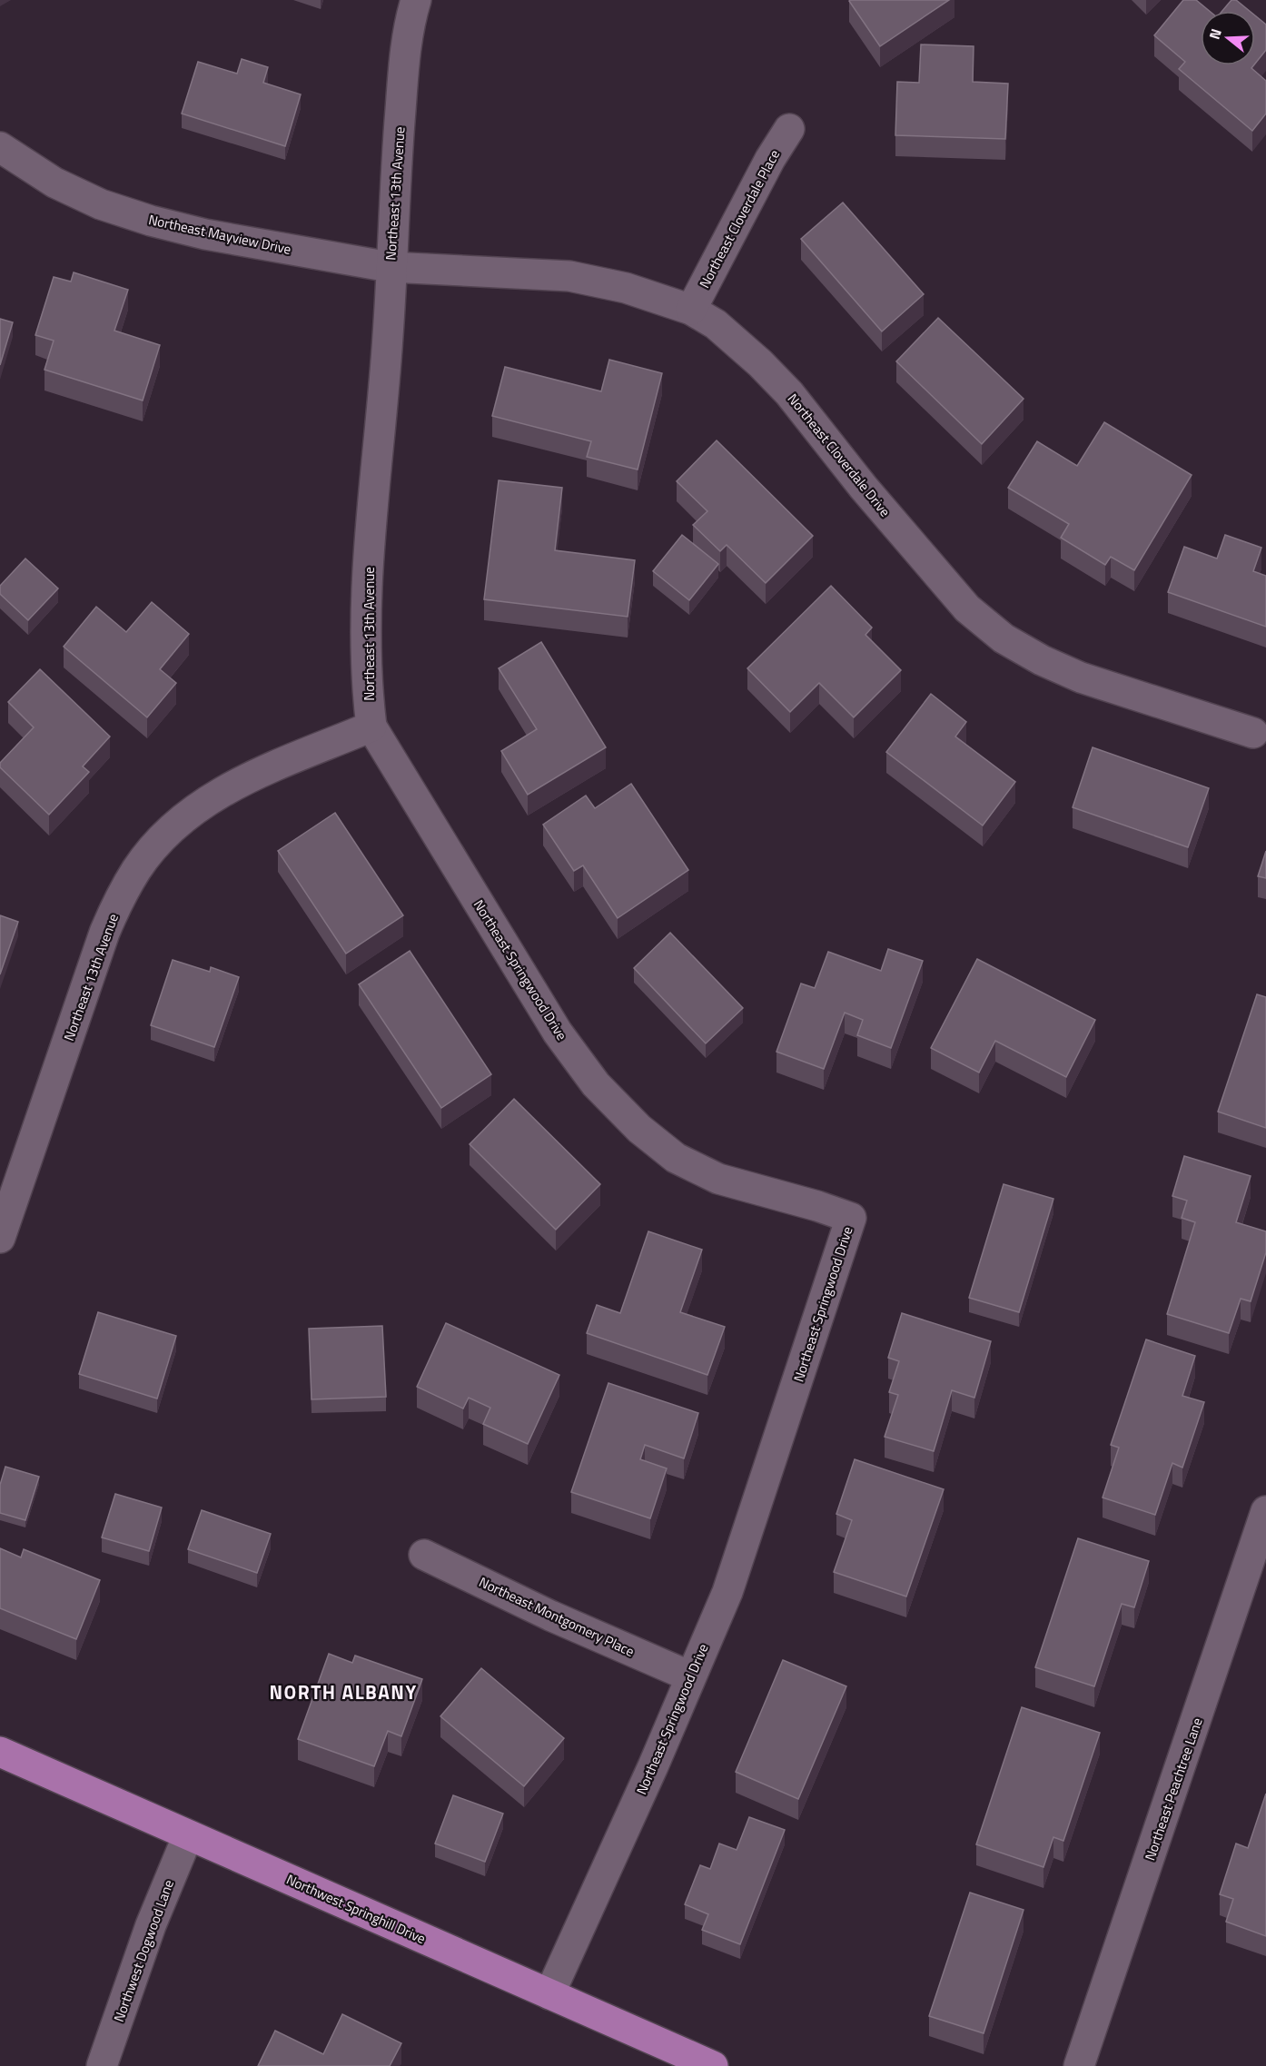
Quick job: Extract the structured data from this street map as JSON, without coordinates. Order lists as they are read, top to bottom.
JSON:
{
  "streets": {
    "main road": ["Northwest Springhill Drive"],
    "street": [
      "Northeast 13th Avenue",
      "Northeast Cloverdale Place",
      "Northeast Mayview Drive",
      "Northeast Cloverdale Drive",
      "Northeast Springwood Drive",
      "Northeast Montgomery Place",
      "Northeast Peachtree Lane",
      "Northwest Dogwood Lane"
    ]
  },
  "crossings": [
    ["Northeast 13th Avenue", "Northeast Mayview Drive"],
    ["Northeast 13th Avenue", "Northeast Cloverdale Drive"],
    ["Northeast 13th Avenue", "Northeast Springwood Drive"],
    ["Northeast Cloverdale Place", "Northeast Cloverdale Drive"],
    ["Northeast Mayview Drive", "Northeast Cloverdale Drive"],
    ["Northeast Springwood Drive", "Northeast Montgomery Place"],
    ["Northeast Springwood Drive", "Northwest Springhill Drive"],
    ["Northwest Springhill Drive", "Northwest Dogwood Lane"]
  ],
  "districts": ["NORTH ALBANY"],
  "north": "left"
}
